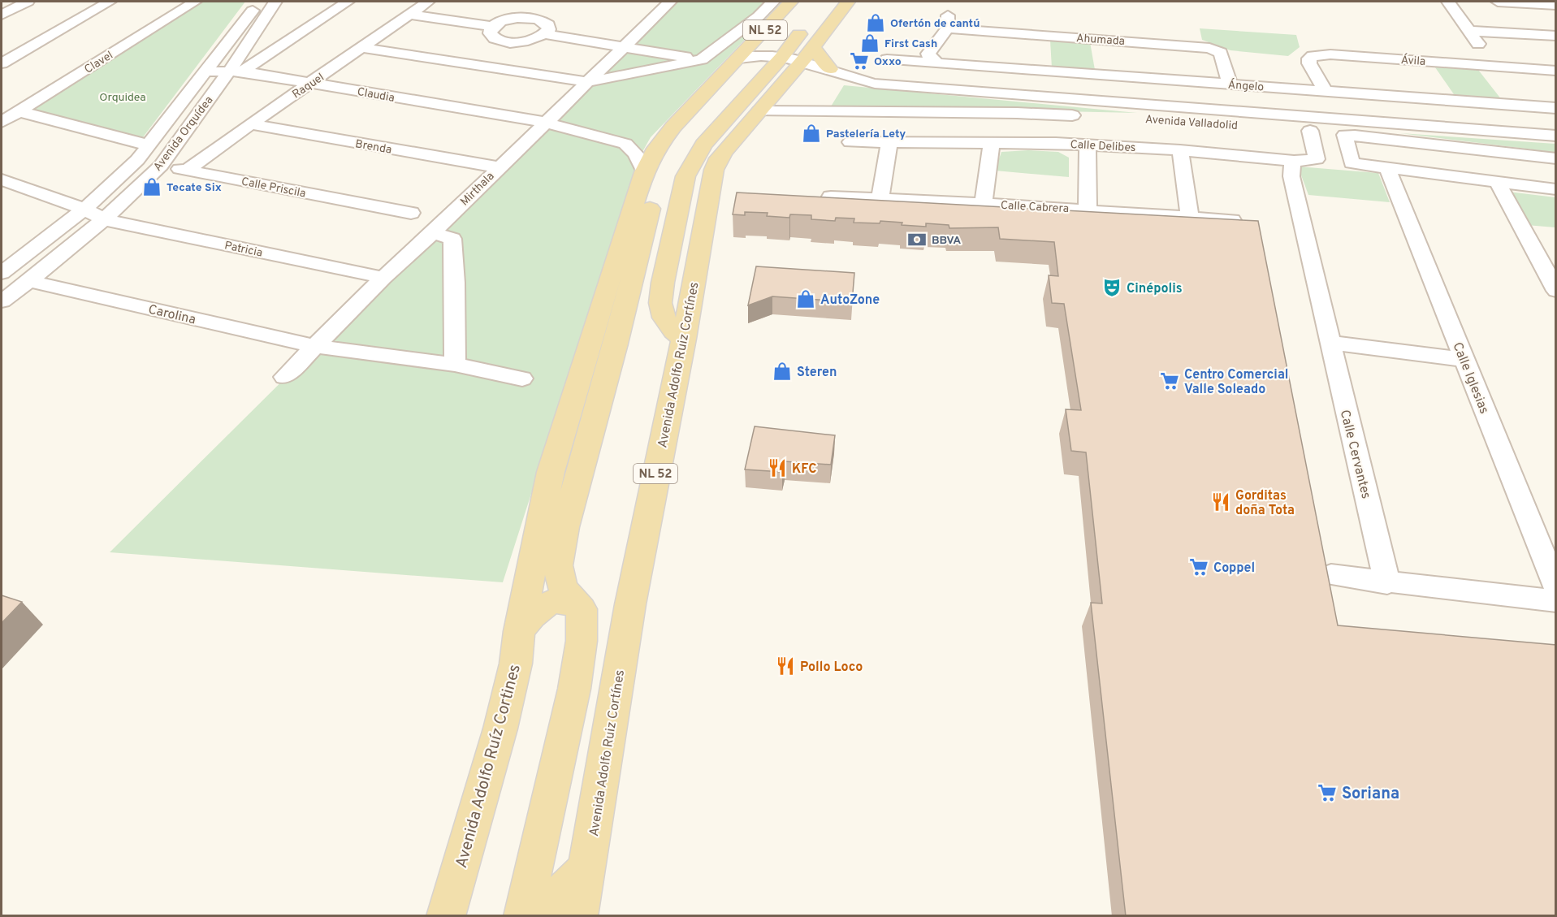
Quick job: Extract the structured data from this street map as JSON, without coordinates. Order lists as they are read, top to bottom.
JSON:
{
  "streets": {
    "main road": ["NL 52", "Avenida Adolfo Ruiz Cortínes", "Avenida Adolfo Ruíz Cortines"],
    "street": [
      "Ahumada",
      "Ávila",
      "Clavel",
      "Raquel",
      "Ángelo",
      "Claudia",
      "Avenida Valladolid",
      "Avenida Orquídea",
      "Calle Delibes",
      "Brenda",
      "Calle Priscila",
      "Mirthala",
      "Calle Cabrera",
      "Patricia",
      "Carolina",
      "Calle Iglesias",
      "Calle Cervantes"
    ]
  },
  "crossings": [
    ["NL 52", "Claudia"],
    ["NL 52", "Avenida Adolfo Ruíz Cortines"],
    ["Ahumada", "Ángelo"],
    ["Ávila", "Ángelo"],
    ["Raquel", "Claudia"],
    ["Raquel", "Brenda"],
    ["Raquel", "Calle Priscila"],
    ["Claudia", "Avenida Orquídea"],
    ["Claudia", "Mirthala"],
    ["Claudia", "Avenida Adolfo Ruíz Cortines"],
    ["Avenida Valladolid", "Calle Delibes"],
    ["Avenida Valladolid", "Avenida Adolfo Ruiz Cortínes"],
    ["Avenida Orquídea", "Calle Priscila"],
    ["Avenida Orquídea", "Patricia"],
    ["Avenida Orquídea", "Carolina"],
    ["Calle Delibes", "Calle Cervantes"],
    ["Brenda", "Mirthala"],
    ["Mirthala", "Patricia"],
    ["Mirthala", "Carolina"]
  ],
  "parks": ["Orquidea"],
  "places": {
    "shop": [
      "Ofertón de cantú",
      "First Cash",
      "Pastelería Lety",
      "Tecate Six",
      "AutoZone",
      "Steren"
    ],
    "supermarket": [
      "Oxxo",
      "Centro Comercial Valle Soleado",
      "Coppel",
      "Soriana"
    ],
    "bank": ["BBVA"],
    "theatre": ["Cinépolis"],
    "restaurant": ["KFC", "Gorditas doña Tota", "Pollo Loco"]
  }
}
